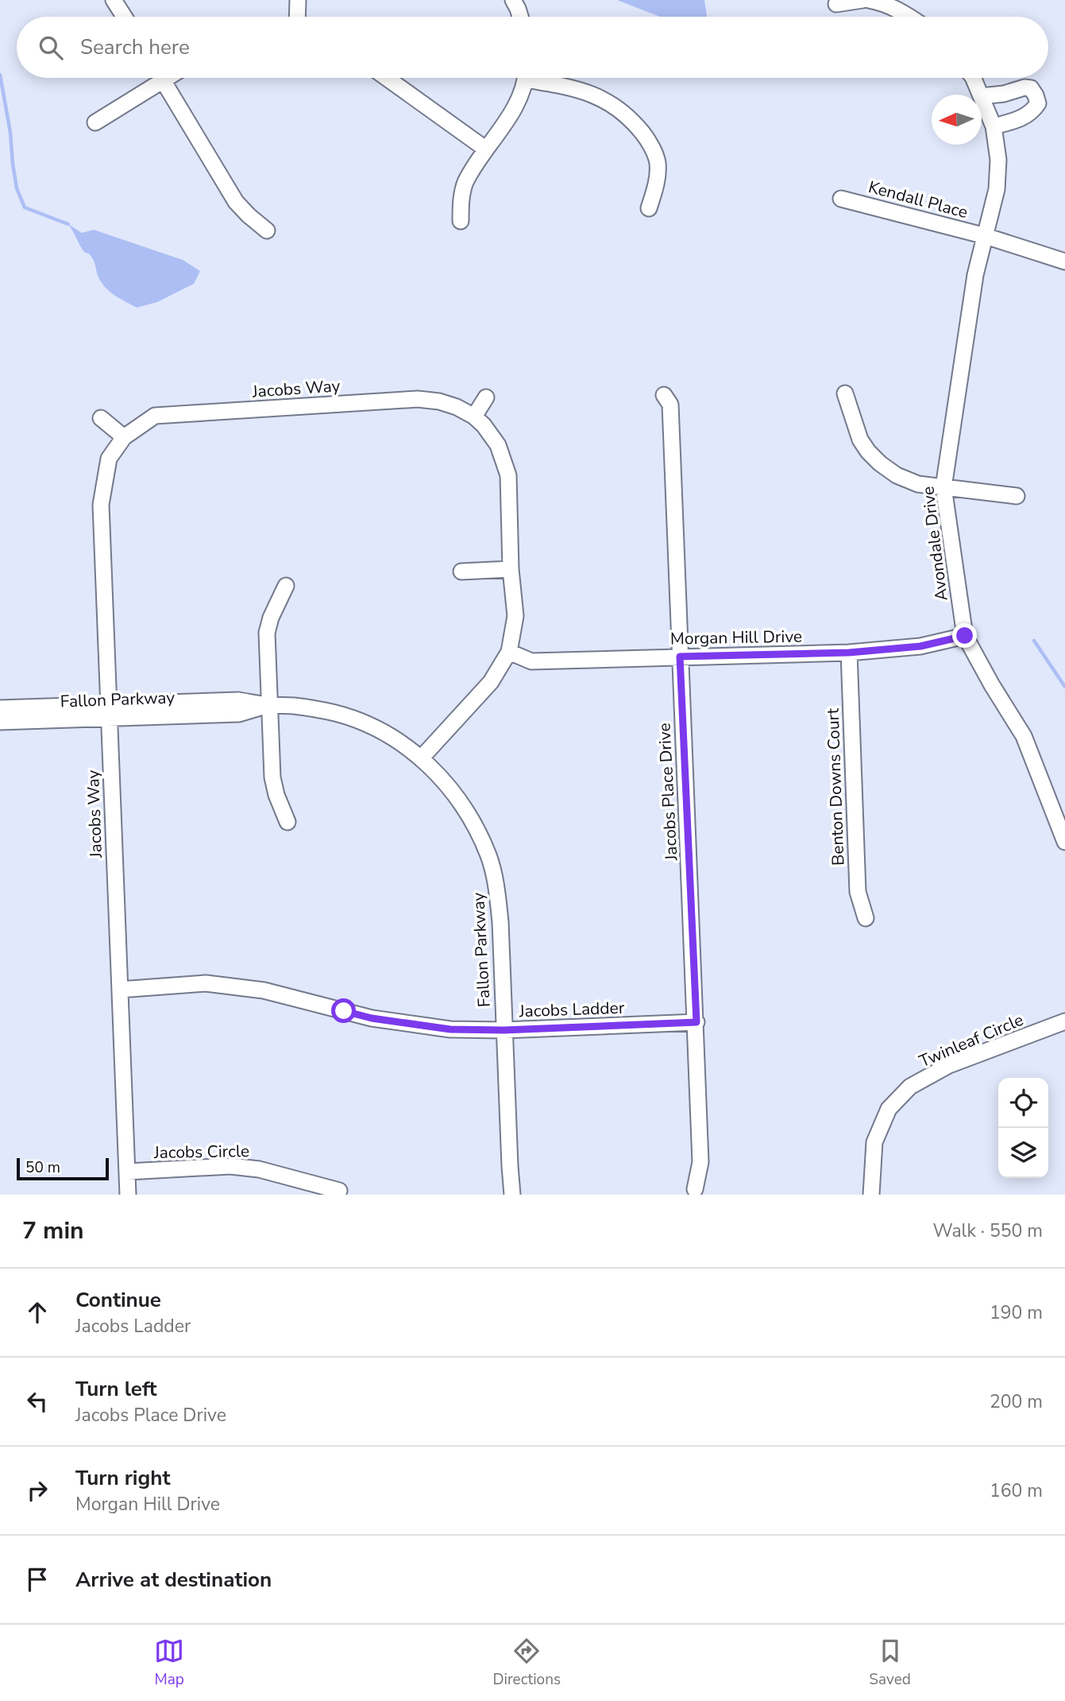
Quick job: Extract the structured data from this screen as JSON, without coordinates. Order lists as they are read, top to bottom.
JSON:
{
  "streets": {
    "street": [
      "Kendall Place",
      "Jacobs Way",
      "Avondale Drive",
      "Morgan Hill Drive",
      "Fallon Parkway",
      "Benton Downs Court",
      "Jacobs Place Drive",
      "Jacobs Ladder",
      "Twinleaf Circle",
      "Jacobs Circle"
    ]
  },
  "crossings": [
    ["Kendall Place", "Avondale Drive"],
    ["Jacobs Way", "Morgan Hill Drive"],
    ["Jacobs Way", "Fallon Parkway"],
    ["Jacobs Way", "Jacobs Ladder"],
    ["Jacobs Way", "Jacobs Circle"],
    ["Avondale Drive", "Morgan Hill Drive"],
    ["Morgan Hill Drive", "Benton Downs Court"],
    ["Morgan Hill Drive", "Jacobs Place Drive"],
    ["Fallon Parkway", "Jacobs Ladder"],
    ["Jacobs Place Drive", "Jacobs Ladder"]
  ],
  "scale_bar": "50 m",
  "north": "left",
  "page": {
    "search": "Search here",
    "scale": "50 m",
    "heading": ["7 min", "Walk · 550 m"],
    "list": [
      ["Continue", "Jacobs Ladder", "190 m"],
      ["Turn left", "Jacobs Place Drive", "200 m"],
      ["Turn right", "Morgan Hill Drive", "160 m"],
      "Arrive at destination"
    ],
    "nav": ["Map", "Directions", "Saved"]
  }
}
